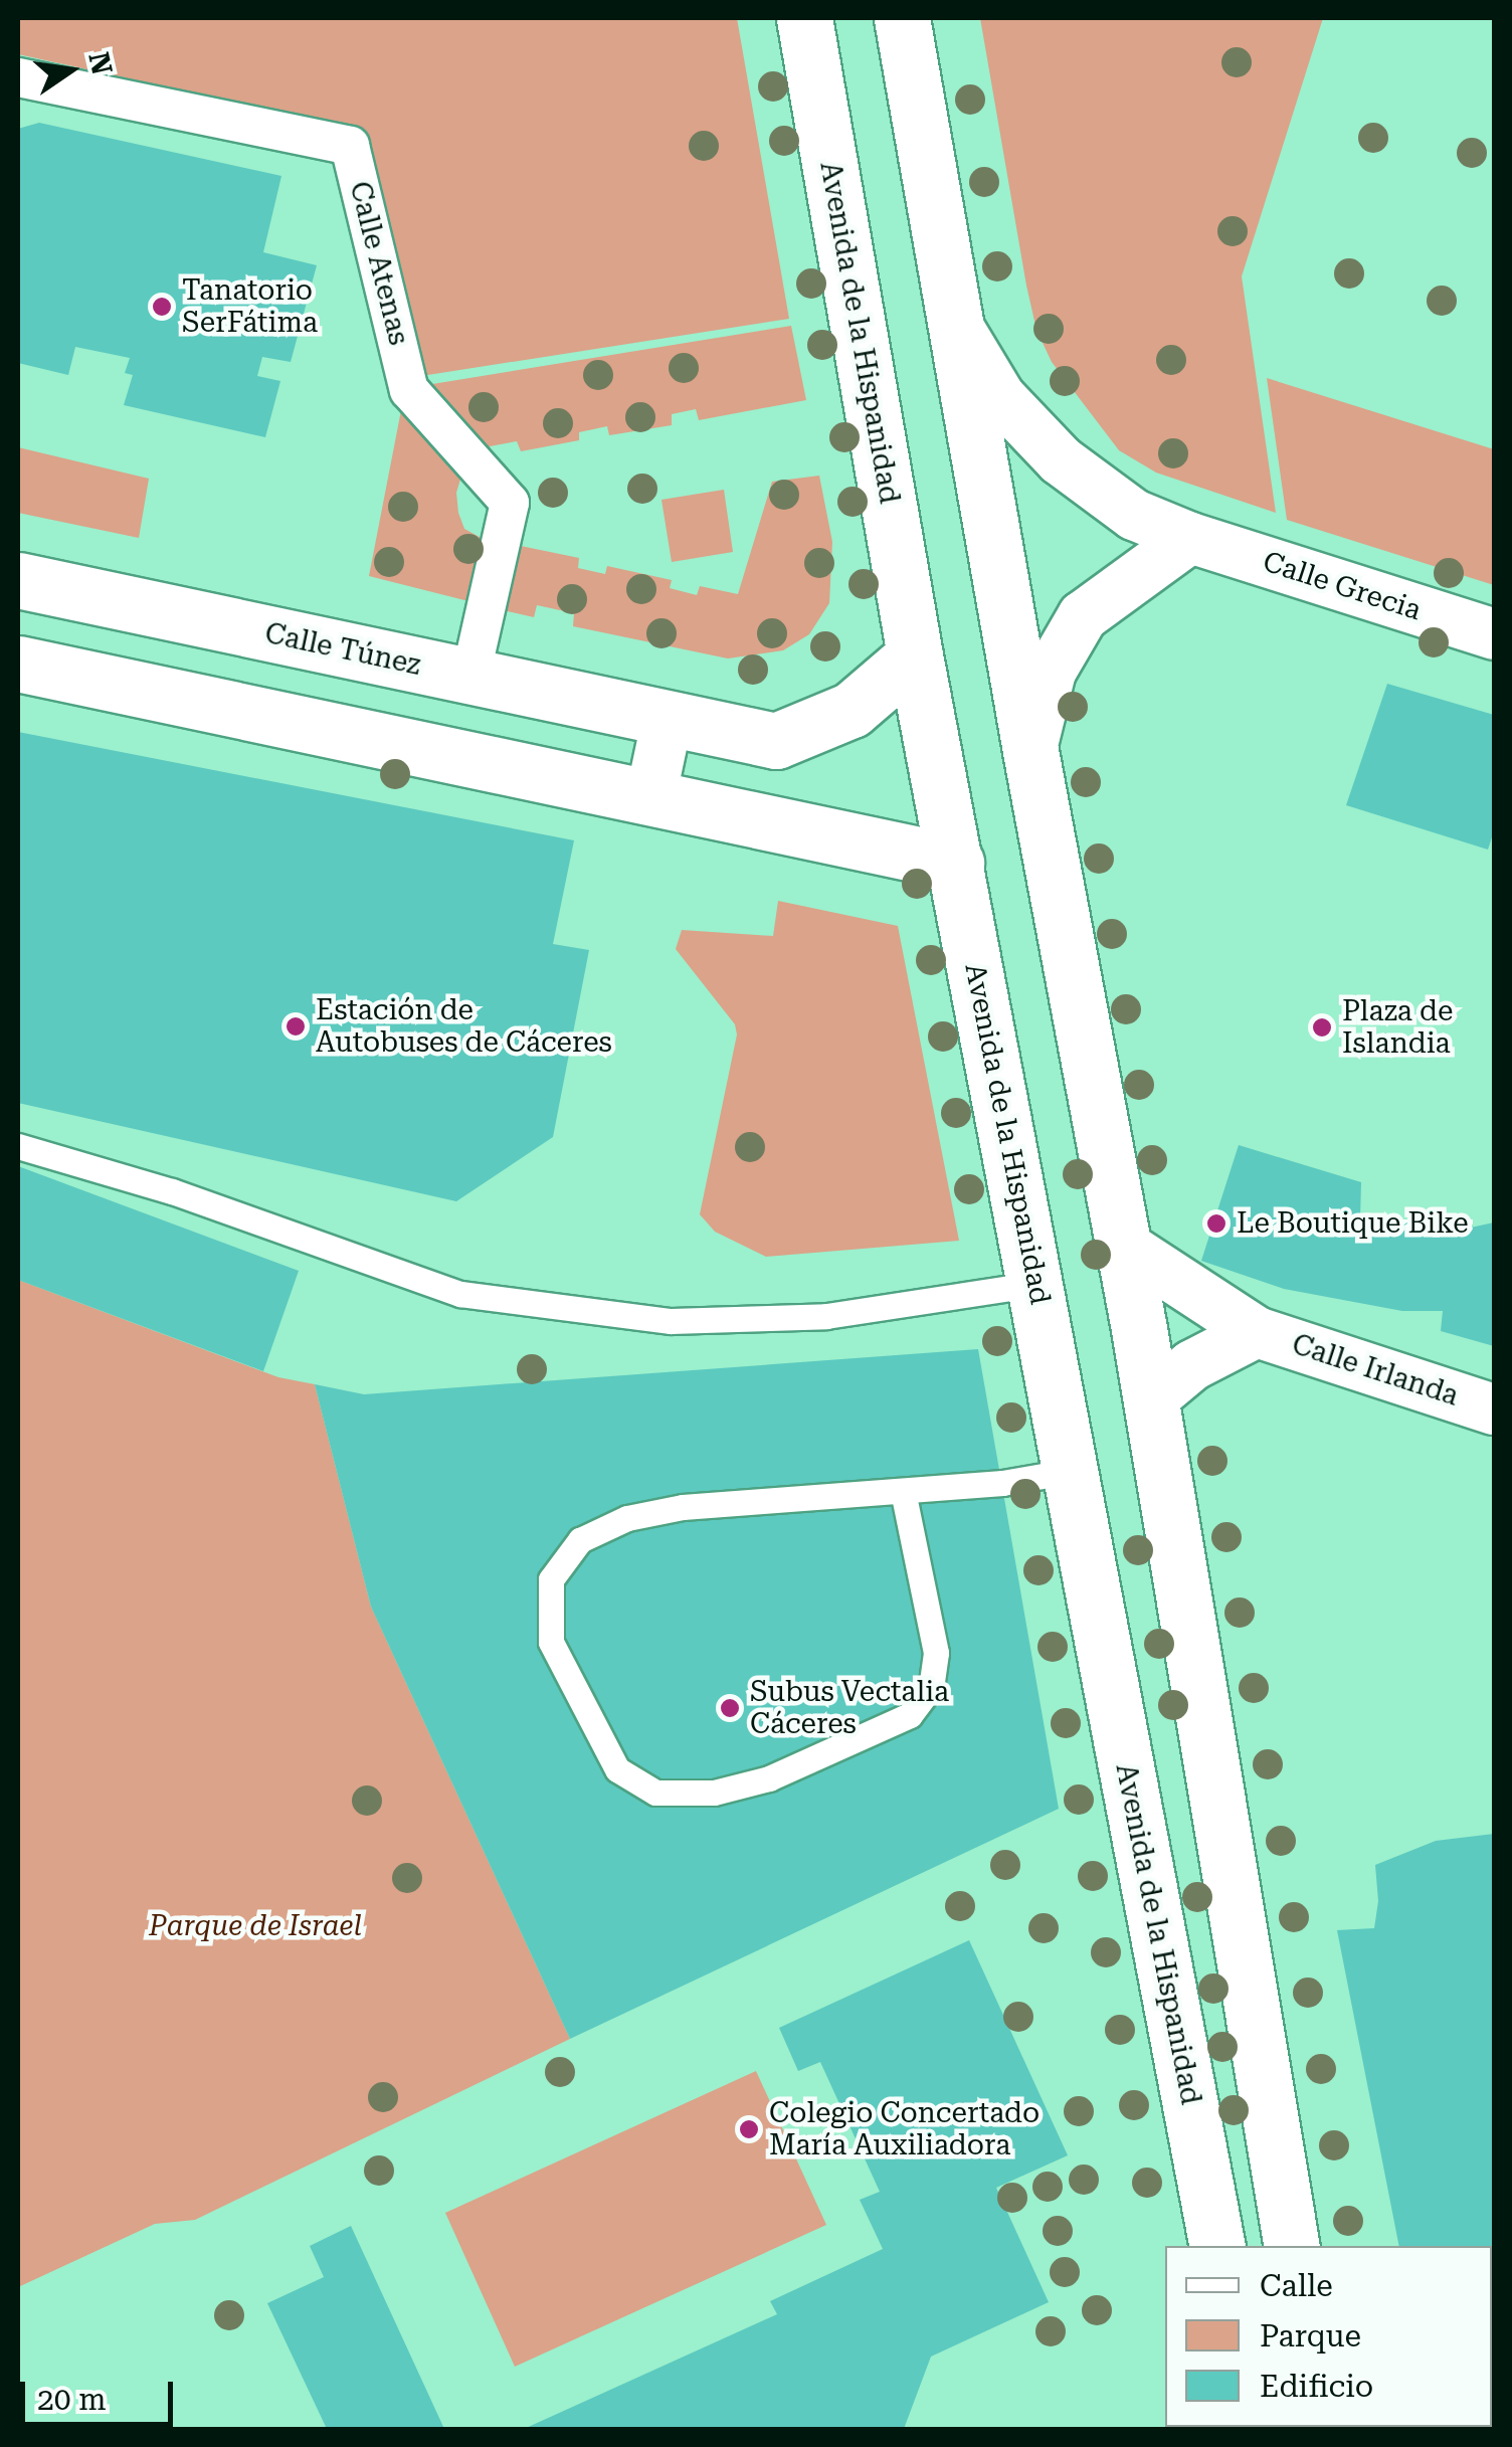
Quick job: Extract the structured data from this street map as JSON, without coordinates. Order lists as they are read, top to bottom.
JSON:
{
  "streets": {
    "main road": ["Avenida de la Hispanidad", "Calle Túnez"],
    "street": ["Calle Atenas", "Calle Grecia", "Calle Irlanda"]
  },
  "crossings": [
    ["Calle Atenas", "Calle Túnez"],
    ["Avenida de la Hispanidad", "Calle Túnez"]
  ],
  "parks": ["Parque de Israel"],
  "places": [
    "Tanatorio SerFátima",
    "Estación de Autobuses de Cáceres",
    "Plaza de Islandia",
    "Le Boutique Bike",
    "Subus Vectalia Cáceres",
    "Colegio Concertado María Auxiliadora"
  ],
  "legend": ["Calle", "Parque", "Edificio"],
  "scale_bar": "20 m",
  "north": "right"
}
